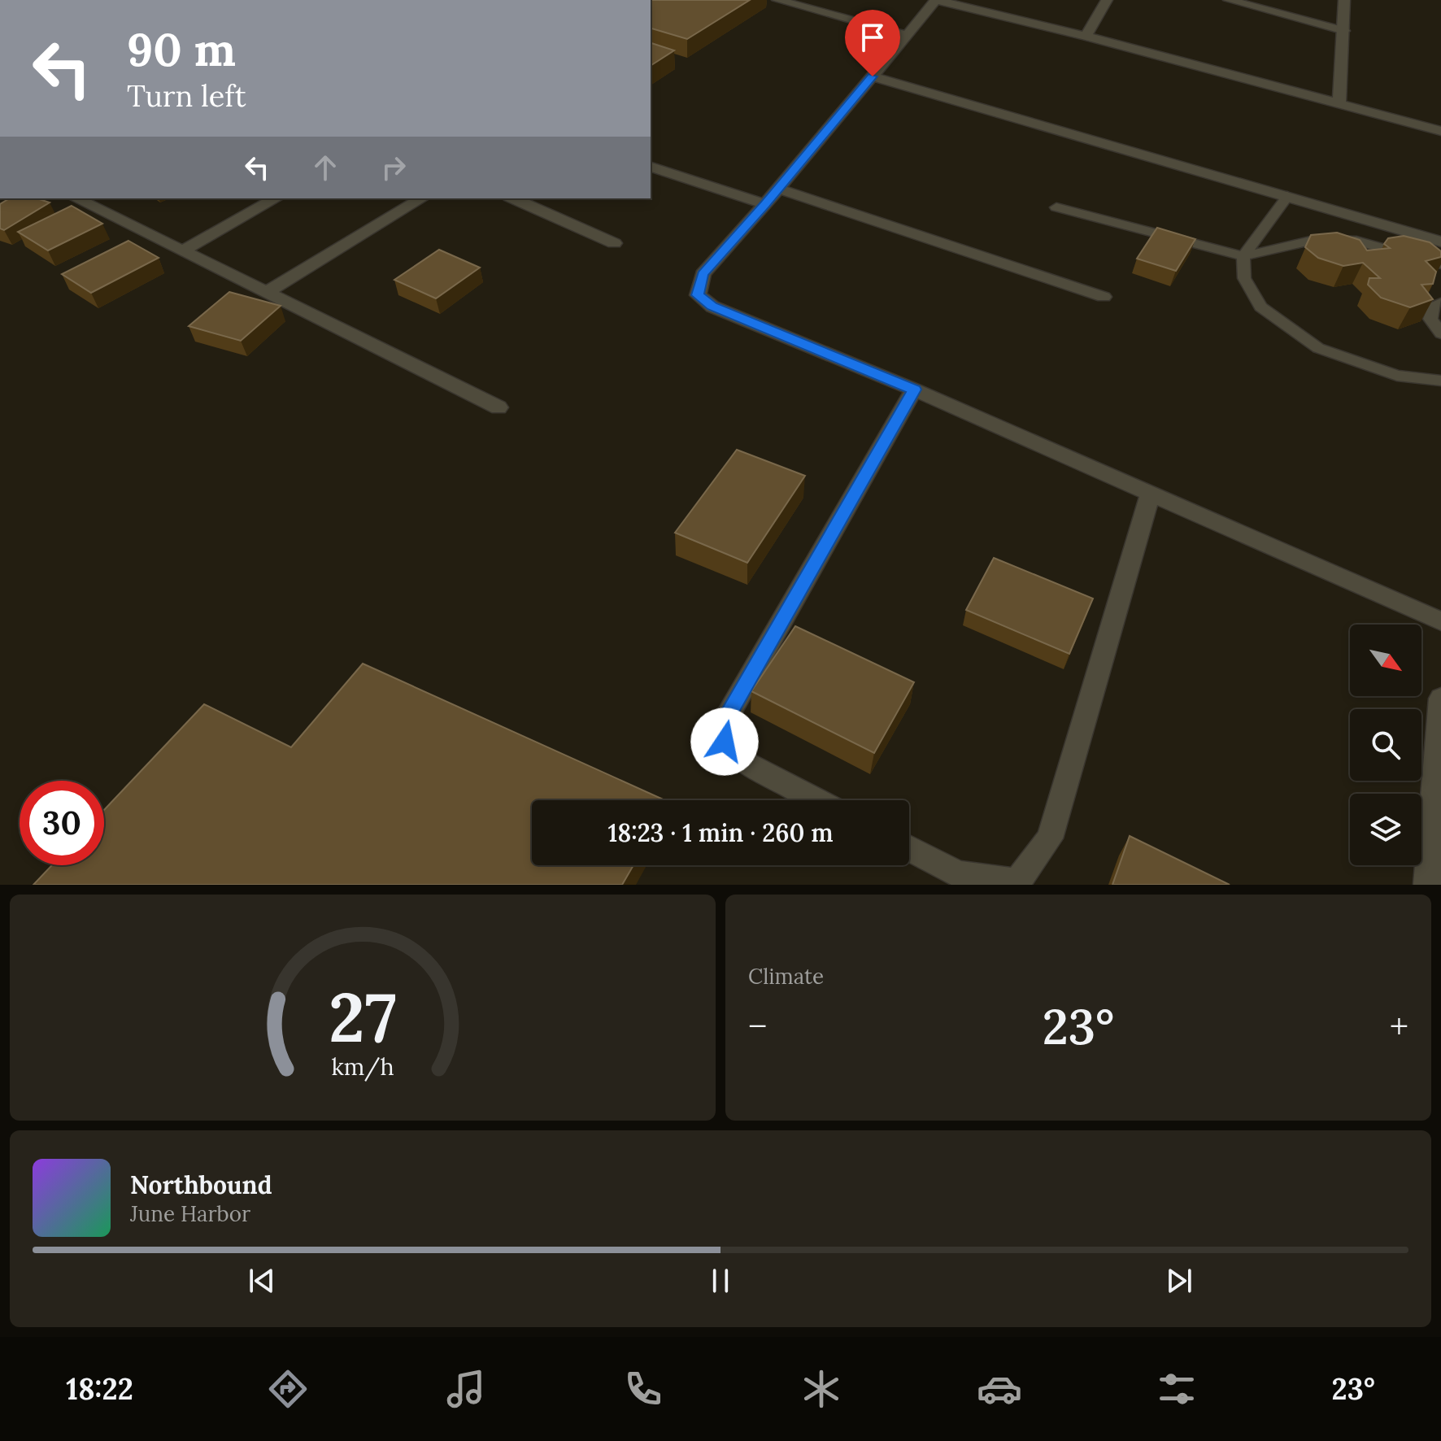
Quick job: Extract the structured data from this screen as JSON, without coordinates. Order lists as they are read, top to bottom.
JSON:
{
  "north": "bottom right",
  "page": {
    "turn": ["90 m", "Turn left"],
    "limit": "30",
    "trip": "18:23 · 1 min · 260 m",
    "tile": "Climate",
    "heat": ["−", "23°", "+"],
    "song": ["Northbound", "June Harbor"],
    "tabs": ["18:22", "23°"],
    "gauge": ["27", "km/h"]
  }
}
